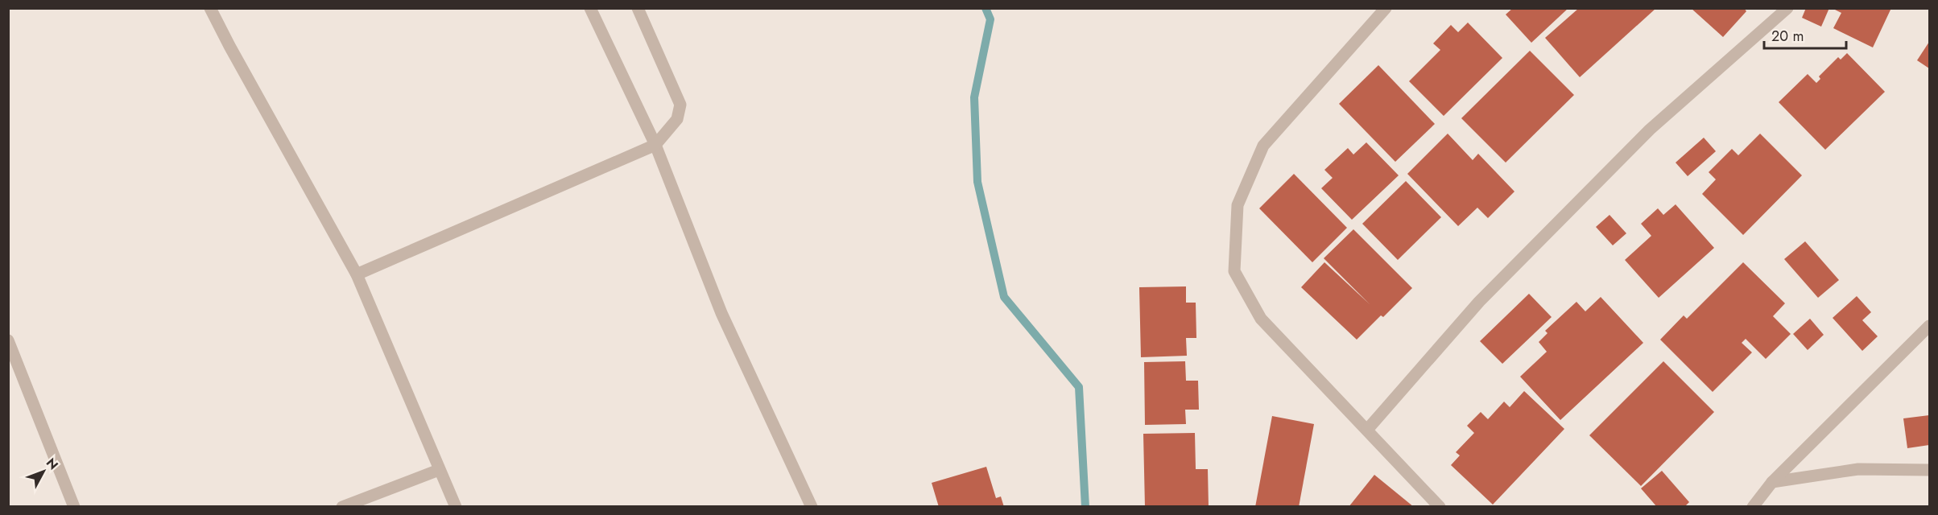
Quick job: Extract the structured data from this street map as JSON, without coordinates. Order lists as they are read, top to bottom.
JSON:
{
  "scale_bar": "20 m",
  "north": "top right"
}
